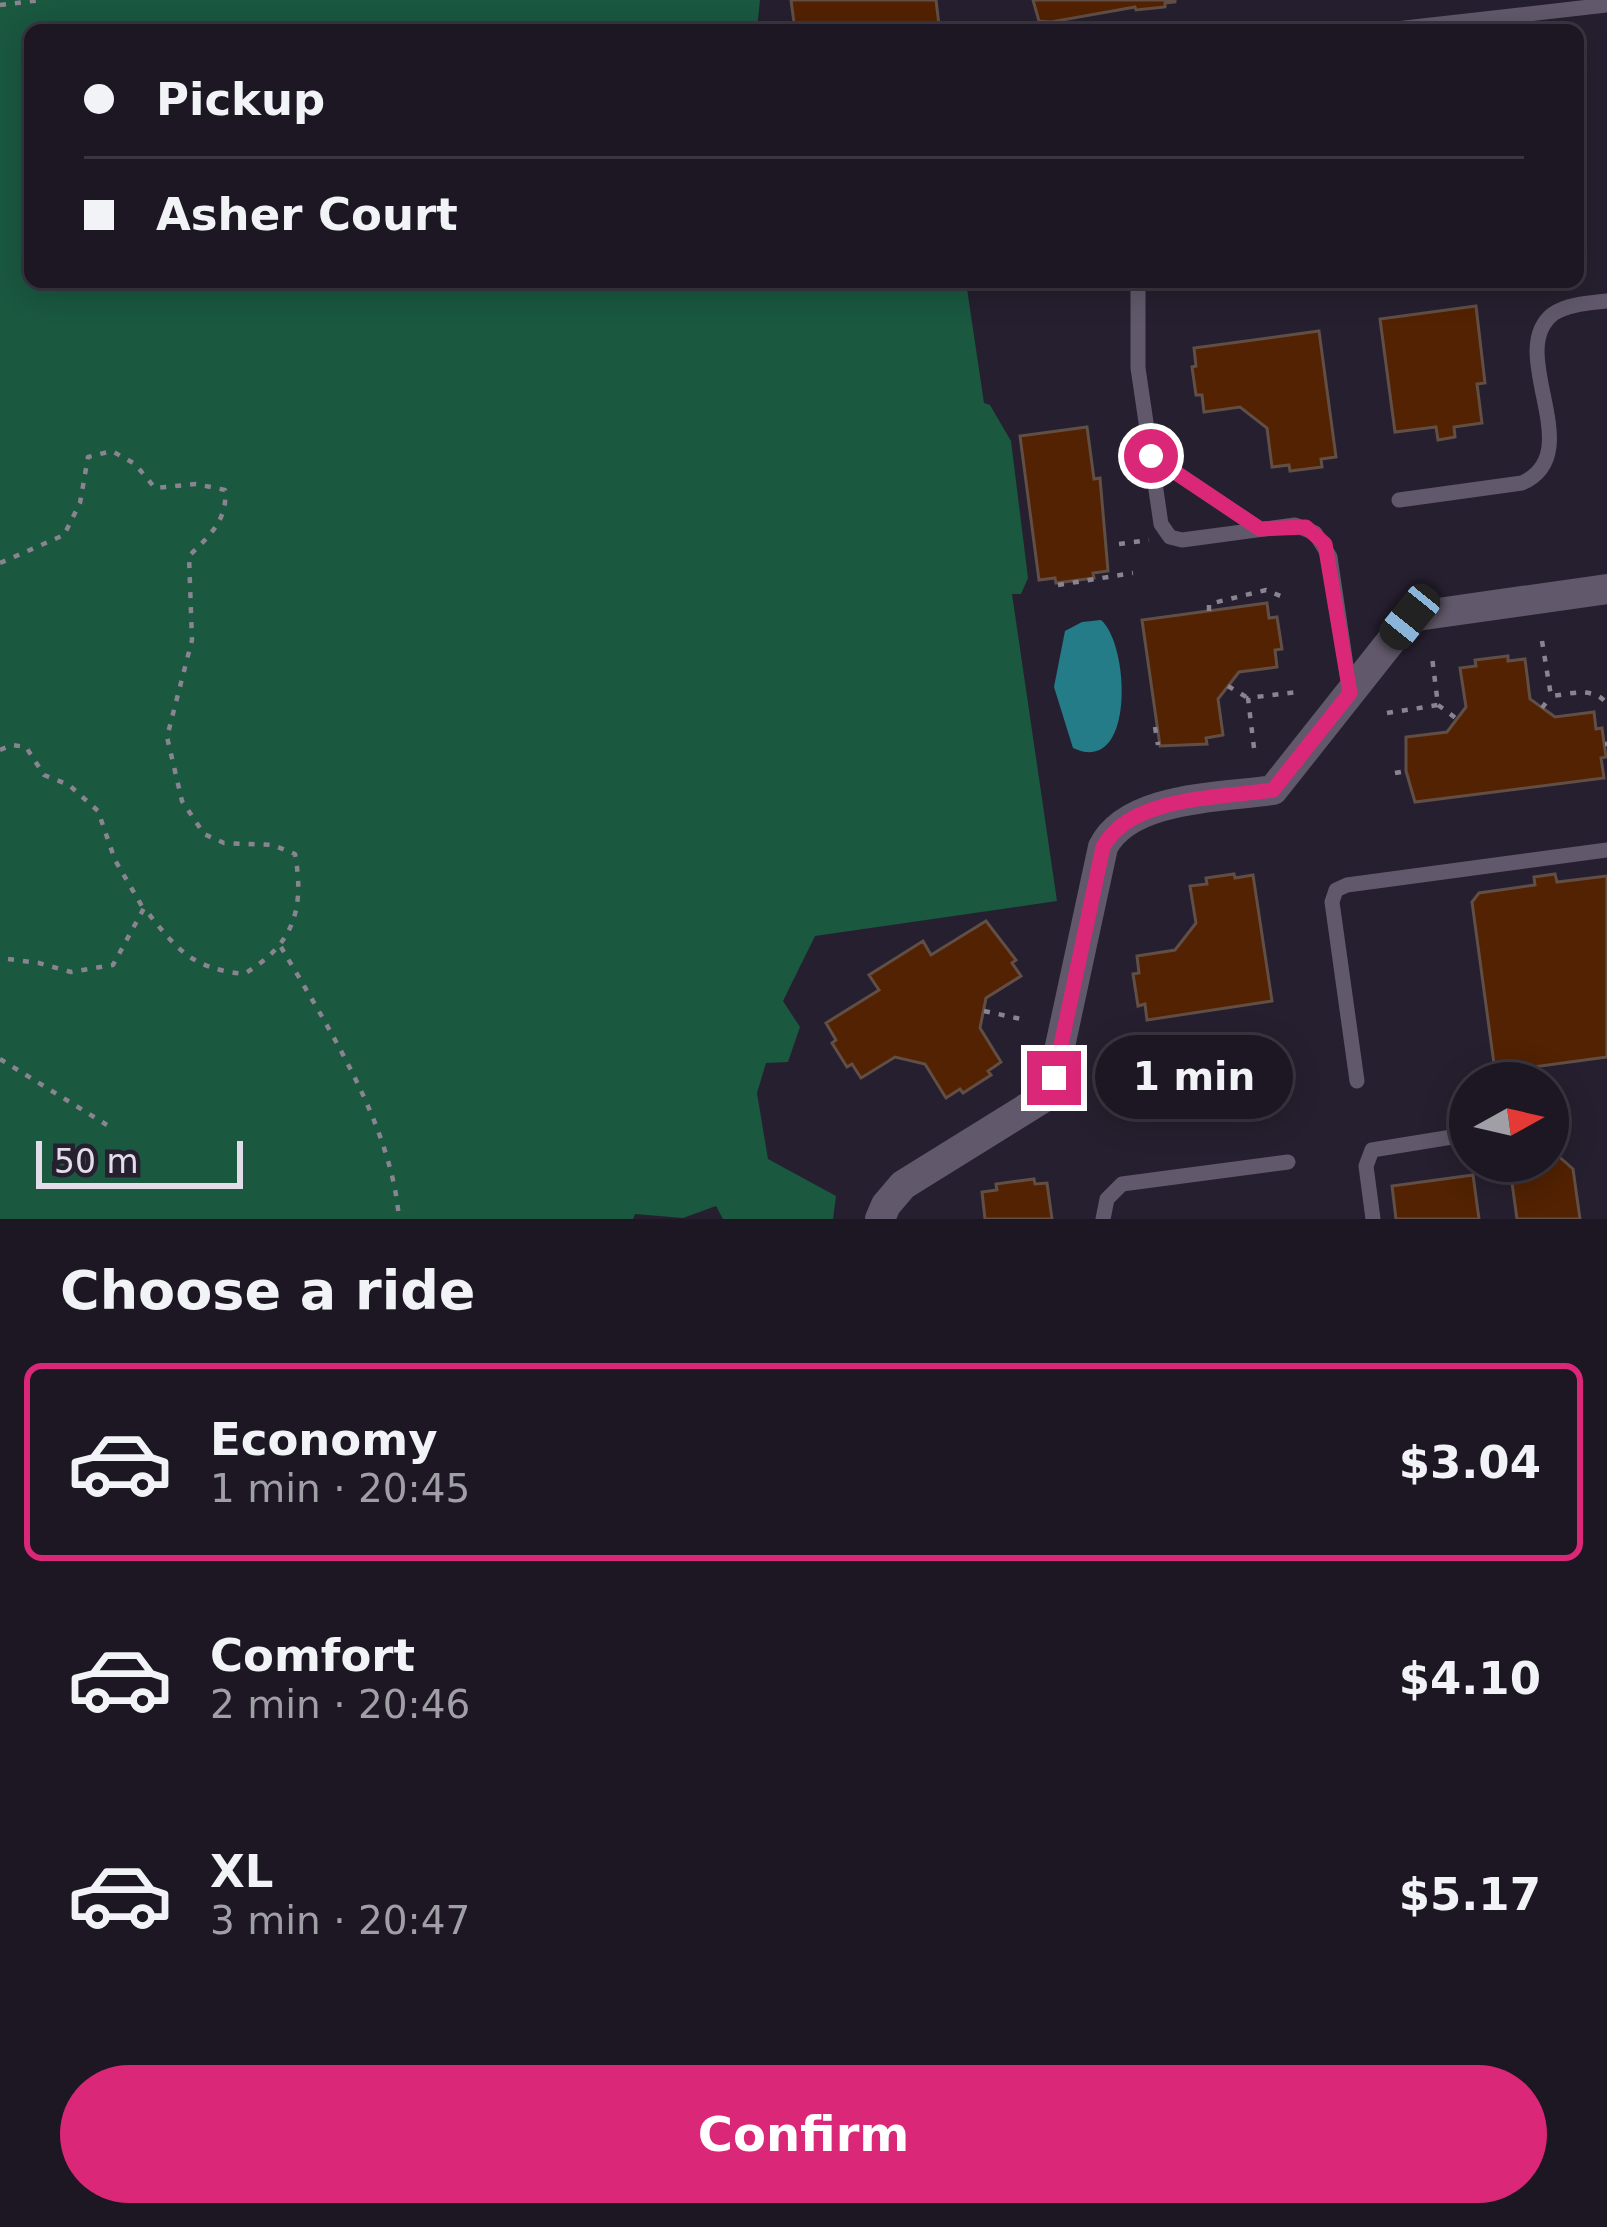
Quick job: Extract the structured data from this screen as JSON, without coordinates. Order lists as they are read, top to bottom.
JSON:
{
  "scale_bar": "50 m",
  "north": "right",
  "page": {
    "banner": ["Pickup", "Asher Court"],
    "bubble": "1 min",
    "scale": "50 m",
    "heading": "Choose a ride",
    "list": [
      {
        "name": "Economy",
        "note": "1 min · 20:45",
        "value": "$3.04"
      },
      {
        "name": "Comfort",
        "note": "2 min · 20:46",
        "value": "$4.10"
      },
      {
        "name": "XL",
        "note": "3 min · 20:47",
        "value": "$5.17"
      }
    ],
    "buttons": "Confirm"
  }
}
